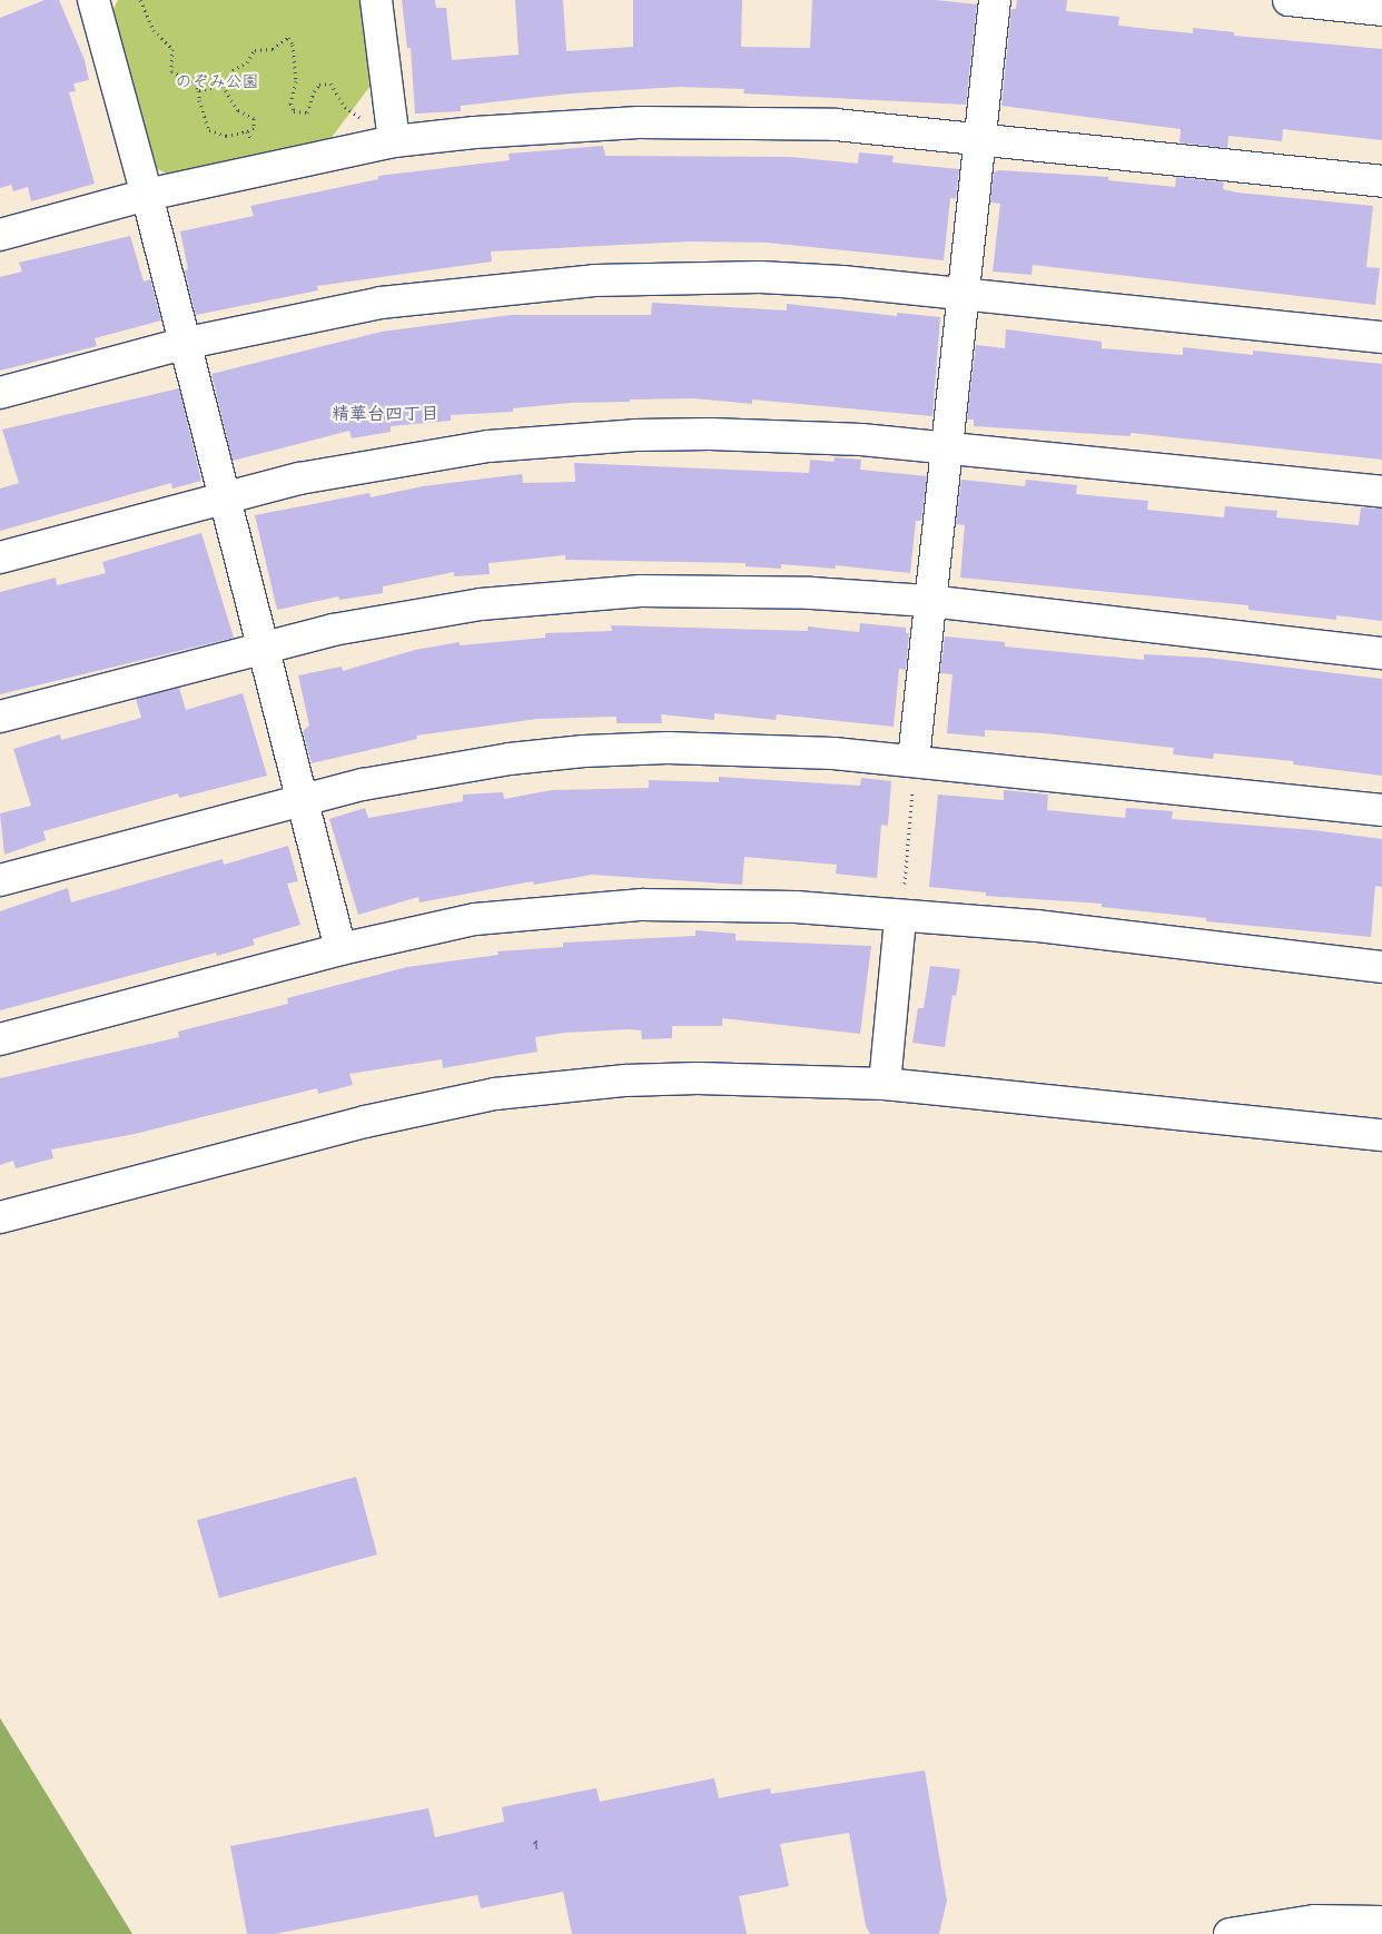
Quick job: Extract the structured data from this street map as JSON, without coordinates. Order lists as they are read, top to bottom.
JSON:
{
  "districts": ["精華台四丁目"],
  "parks": ["のぞみ公園"],
  "house_numbers": ["1"]
}
